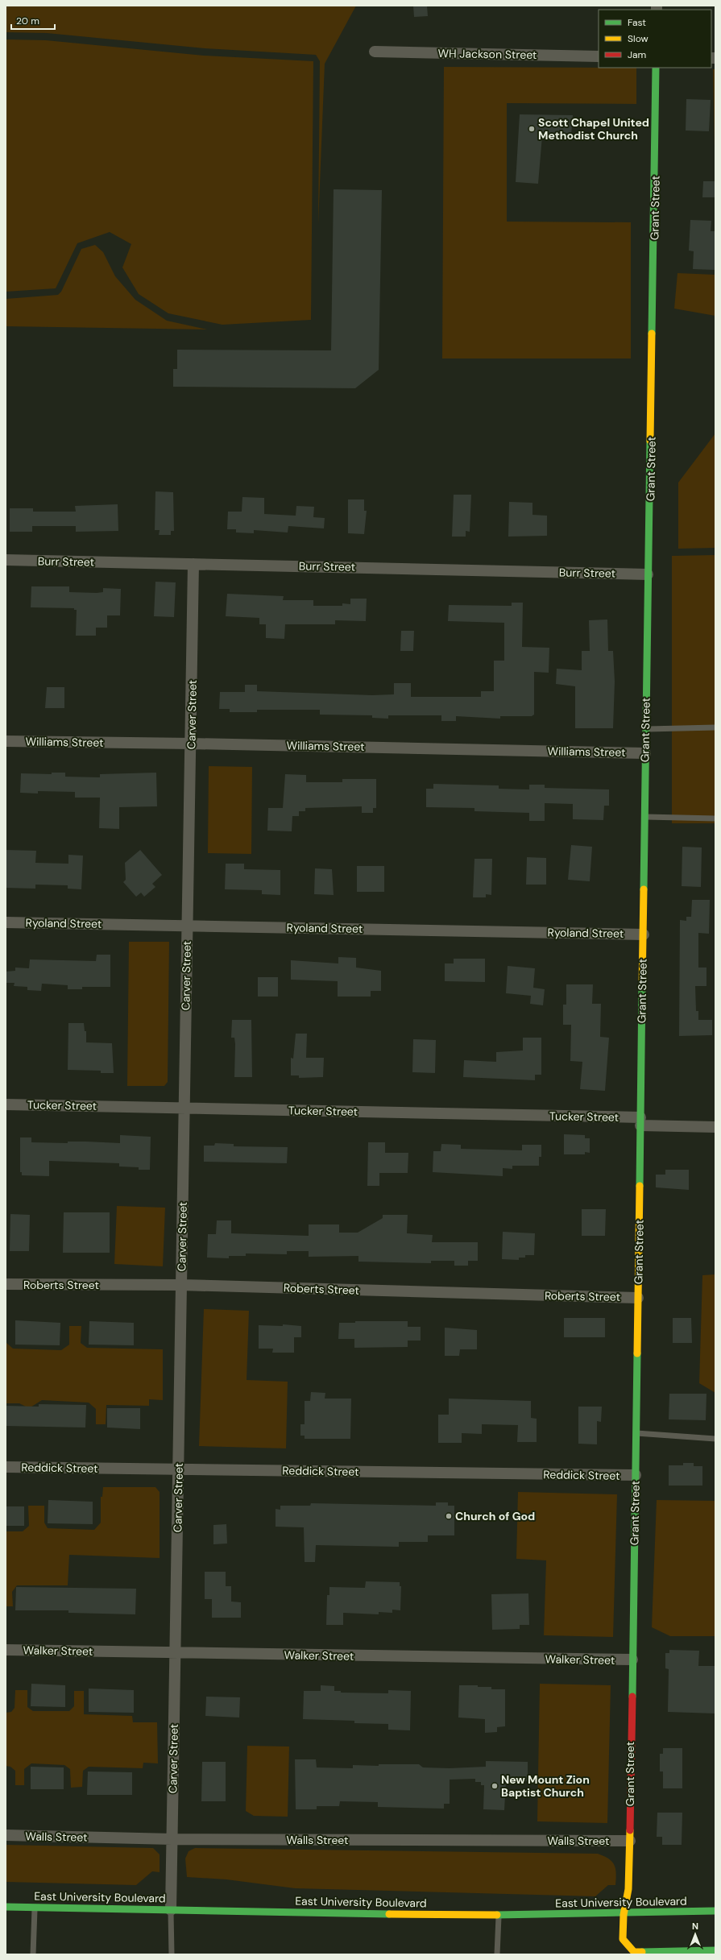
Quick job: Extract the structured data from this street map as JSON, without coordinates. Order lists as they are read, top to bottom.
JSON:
{
  "streets": {
    "street": [
      "WH Jackson Street",
      "Grant Street",
      "Burr Street",
      "Carver Street",
      "Williams Street",
      "Ryoland Street",
      "Tucker Street",
      "Roberts Street",
      "Reddick Street",
      "Walker Street",
      "Walls Street",
      "East University Boulevard"
    ]
  },
  "crossings": [
    ["Grant Street", "Burr Street"],
    ["Grant Street", "Williams Street"],
    ["Grant Street", "Ryoland Street"],
    ["Grant Street", "Tucker Street"],
    ["Grant Street", "Roberts Street"],
    ["Grant Street", "Reddick Street"],
    ["Grant Street", "Walker Street"],
    ["Grant Street", "Walls Street"],
    ["Grant Street", "East University Boulevard"],
    ["Burr Street", "Carver Street"],
    ["Carver Street", "Williams Street"],
    ["Carver Street", "Ryoland Street"],
    ["Carver Street", "Tucker Street"],
    ["Carver Street", "Roberts Street"],
    ["Carver Street", "Reddick Street"],
    ["Carver Street", "Walker Street"],
    ["Carver Street", "Walls Street"],
    ["Carver Street", "East University Boulevard"]
  ],
  "places": ["Scott Chapel United Methodist Church", "Church of God", "New Mount Zion Baptist Church"],
  "legend": ["Fast", "Slow", "Jam"],
  "scale_bar": "20 m",
  "north": "top"
}
